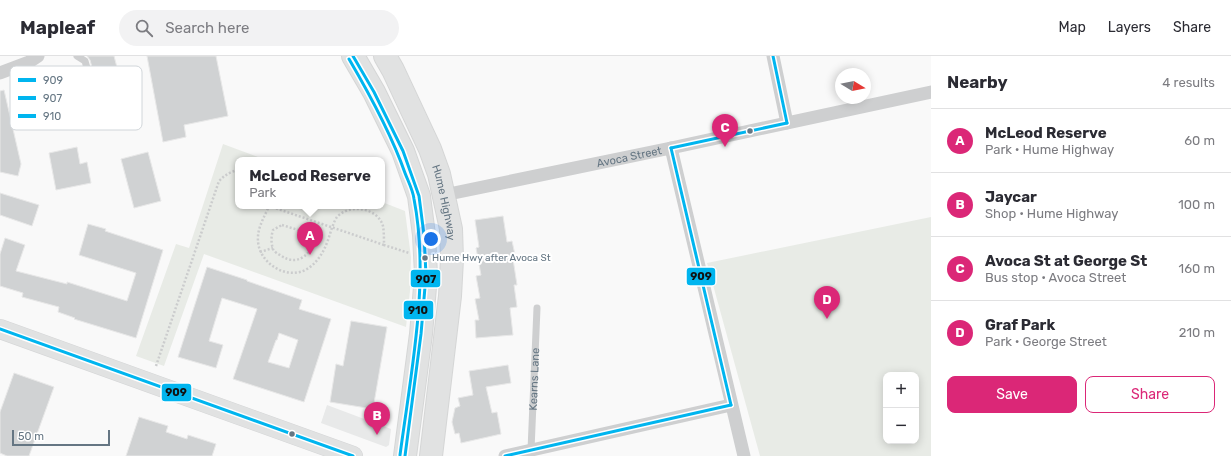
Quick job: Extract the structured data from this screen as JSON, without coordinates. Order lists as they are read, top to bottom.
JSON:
{
  "streets": {
    "highway": ["Hume Highway"],
    "street": ["Avoca Street"],
    "lane": ["Kearns Lane"]
  },
  "crossings": [
    ["Avoca Street", "Hume Highway"]
  ],
  "places": ["Hume Hwy after Avoca St"],
  "lines": ["transit line 909", "transit line 907", "transit line 910"],
  "legend": ["909", "907", "910"],
  "scale_bar": "50 m",
  "north": "right",
  "page": {
    "header": "Mapleaf",
    "search": "Search here",
    "nav": ["Map", "Layers", "Share"],
    "heading": ["Nearby", "4 results"],
    "list": [
      {
        "mark": "A",
        "name": "McLeod Reserve",
        "note": "Park · Hume Highway",
        "value": "60 m"
      },
      {
        "mark": "B",
        "name": "Jaycar",
        "note": "Shop · Hume Highway",
        "value": "100 m"
      },
      {
        "mark": "C",
        "name": "Avoca St at George St",
        "note": "Bus stop · Avoca Street",
        "value": "160 m"
      },
      {
        "mark": "D",
        "name": "Graf Park",
        "note": "Park · George Street",
        "value": "210 m"
      }
    ],
    "pins": [
      "C",
      "A",
      "D",
      "B"
    ],
    "popup": ["McLeod Reserve", "Park"],
    "buttons": ["Save", "Share"],
    "map_buttons": ["+", "−"],
    "scale": "50 m"
  }
}
